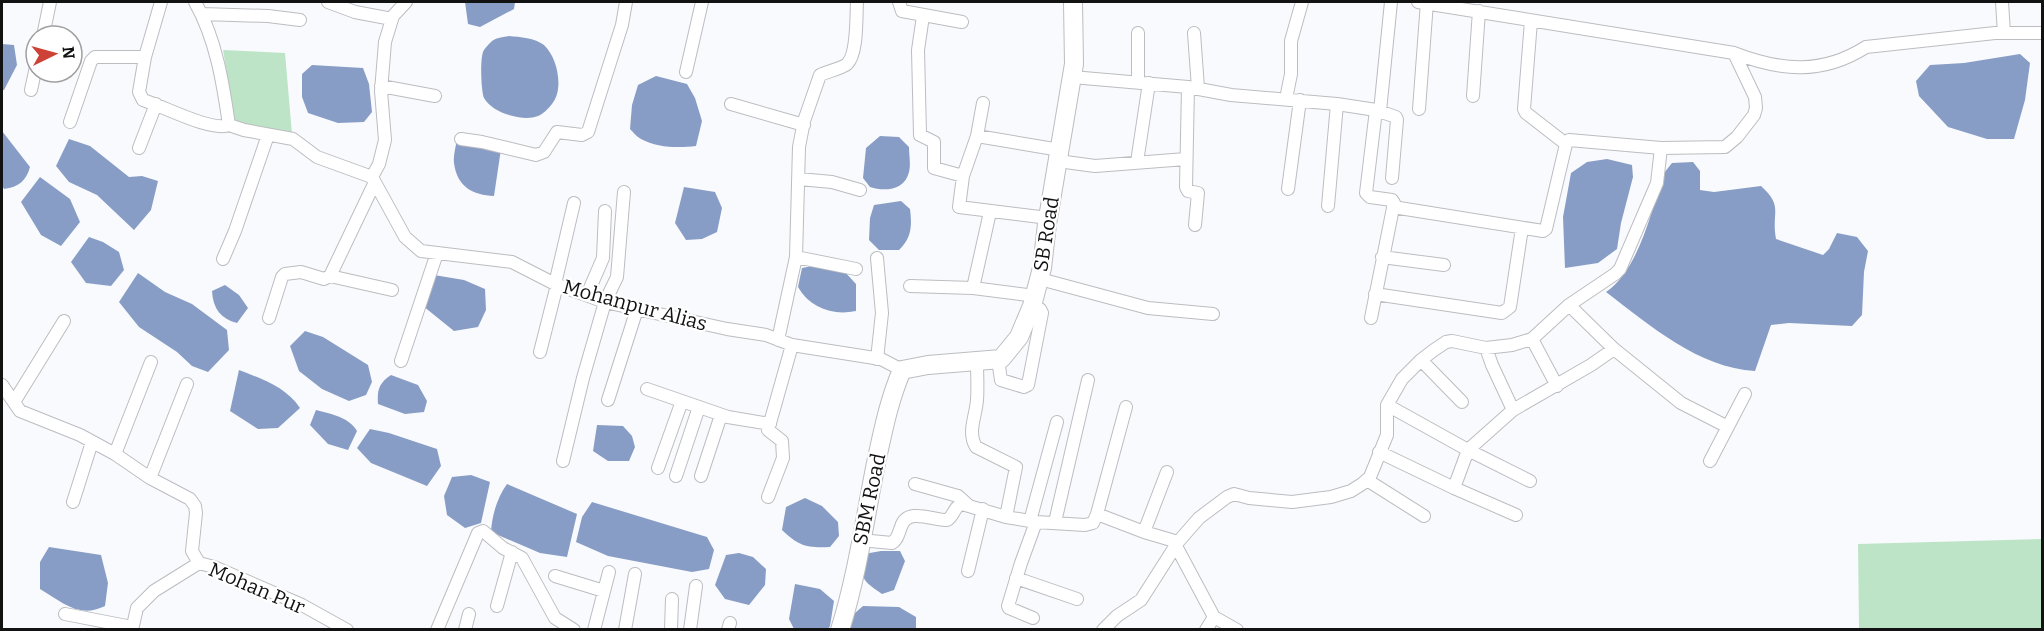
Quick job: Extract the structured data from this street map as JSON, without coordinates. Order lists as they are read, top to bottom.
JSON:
{
  "streets": {
    "street": [
      "SB Road",
      "Mohanpur Alias",
      "SBM Road",
      "Mohan Pur"
    ]
  },
  "crossings": [
    ["Mohanpur Alias", "SBM Road"]
  ],
  "north": "right"
}
